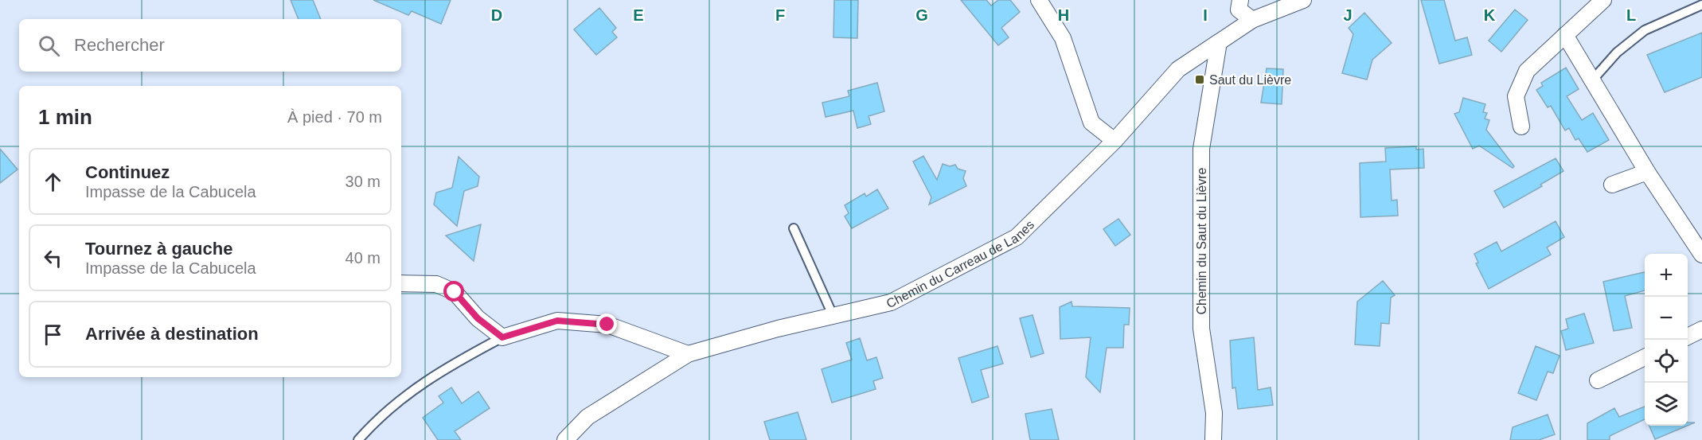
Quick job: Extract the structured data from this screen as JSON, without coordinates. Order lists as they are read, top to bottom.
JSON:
{
  "streets": {
    "street": ["Chemin du Saut du Lièvre", "Chemin du Carreau de Lanes"]
  },
  "crossings": [
    ["Chemin du Saut du Lièvre", "Chemin du Carreau de Lanes"]
  ],
  "places": {
    "transit": ["Saut du Lièvre"]
  },
  "page": {
    "search": "Rechercher",
    "heading": ["1 min", "À pied · 70 m"],
    "list": [
      ["Continuez", "Impasse de la Cabucela", "30 m"],
      ["Tournez à gauche", "Impasse de la Cabucela", "40 m"],
      "Arrivée à destination"
    ],
    "map_buttons": ["+", "−"]
  },
  "grid": {
    "columns": [
      "D",
      "E",
      "F",
      "G",
      "H",
      "I",
      "J",
      "K",
      "L"
    ]
  }
}
